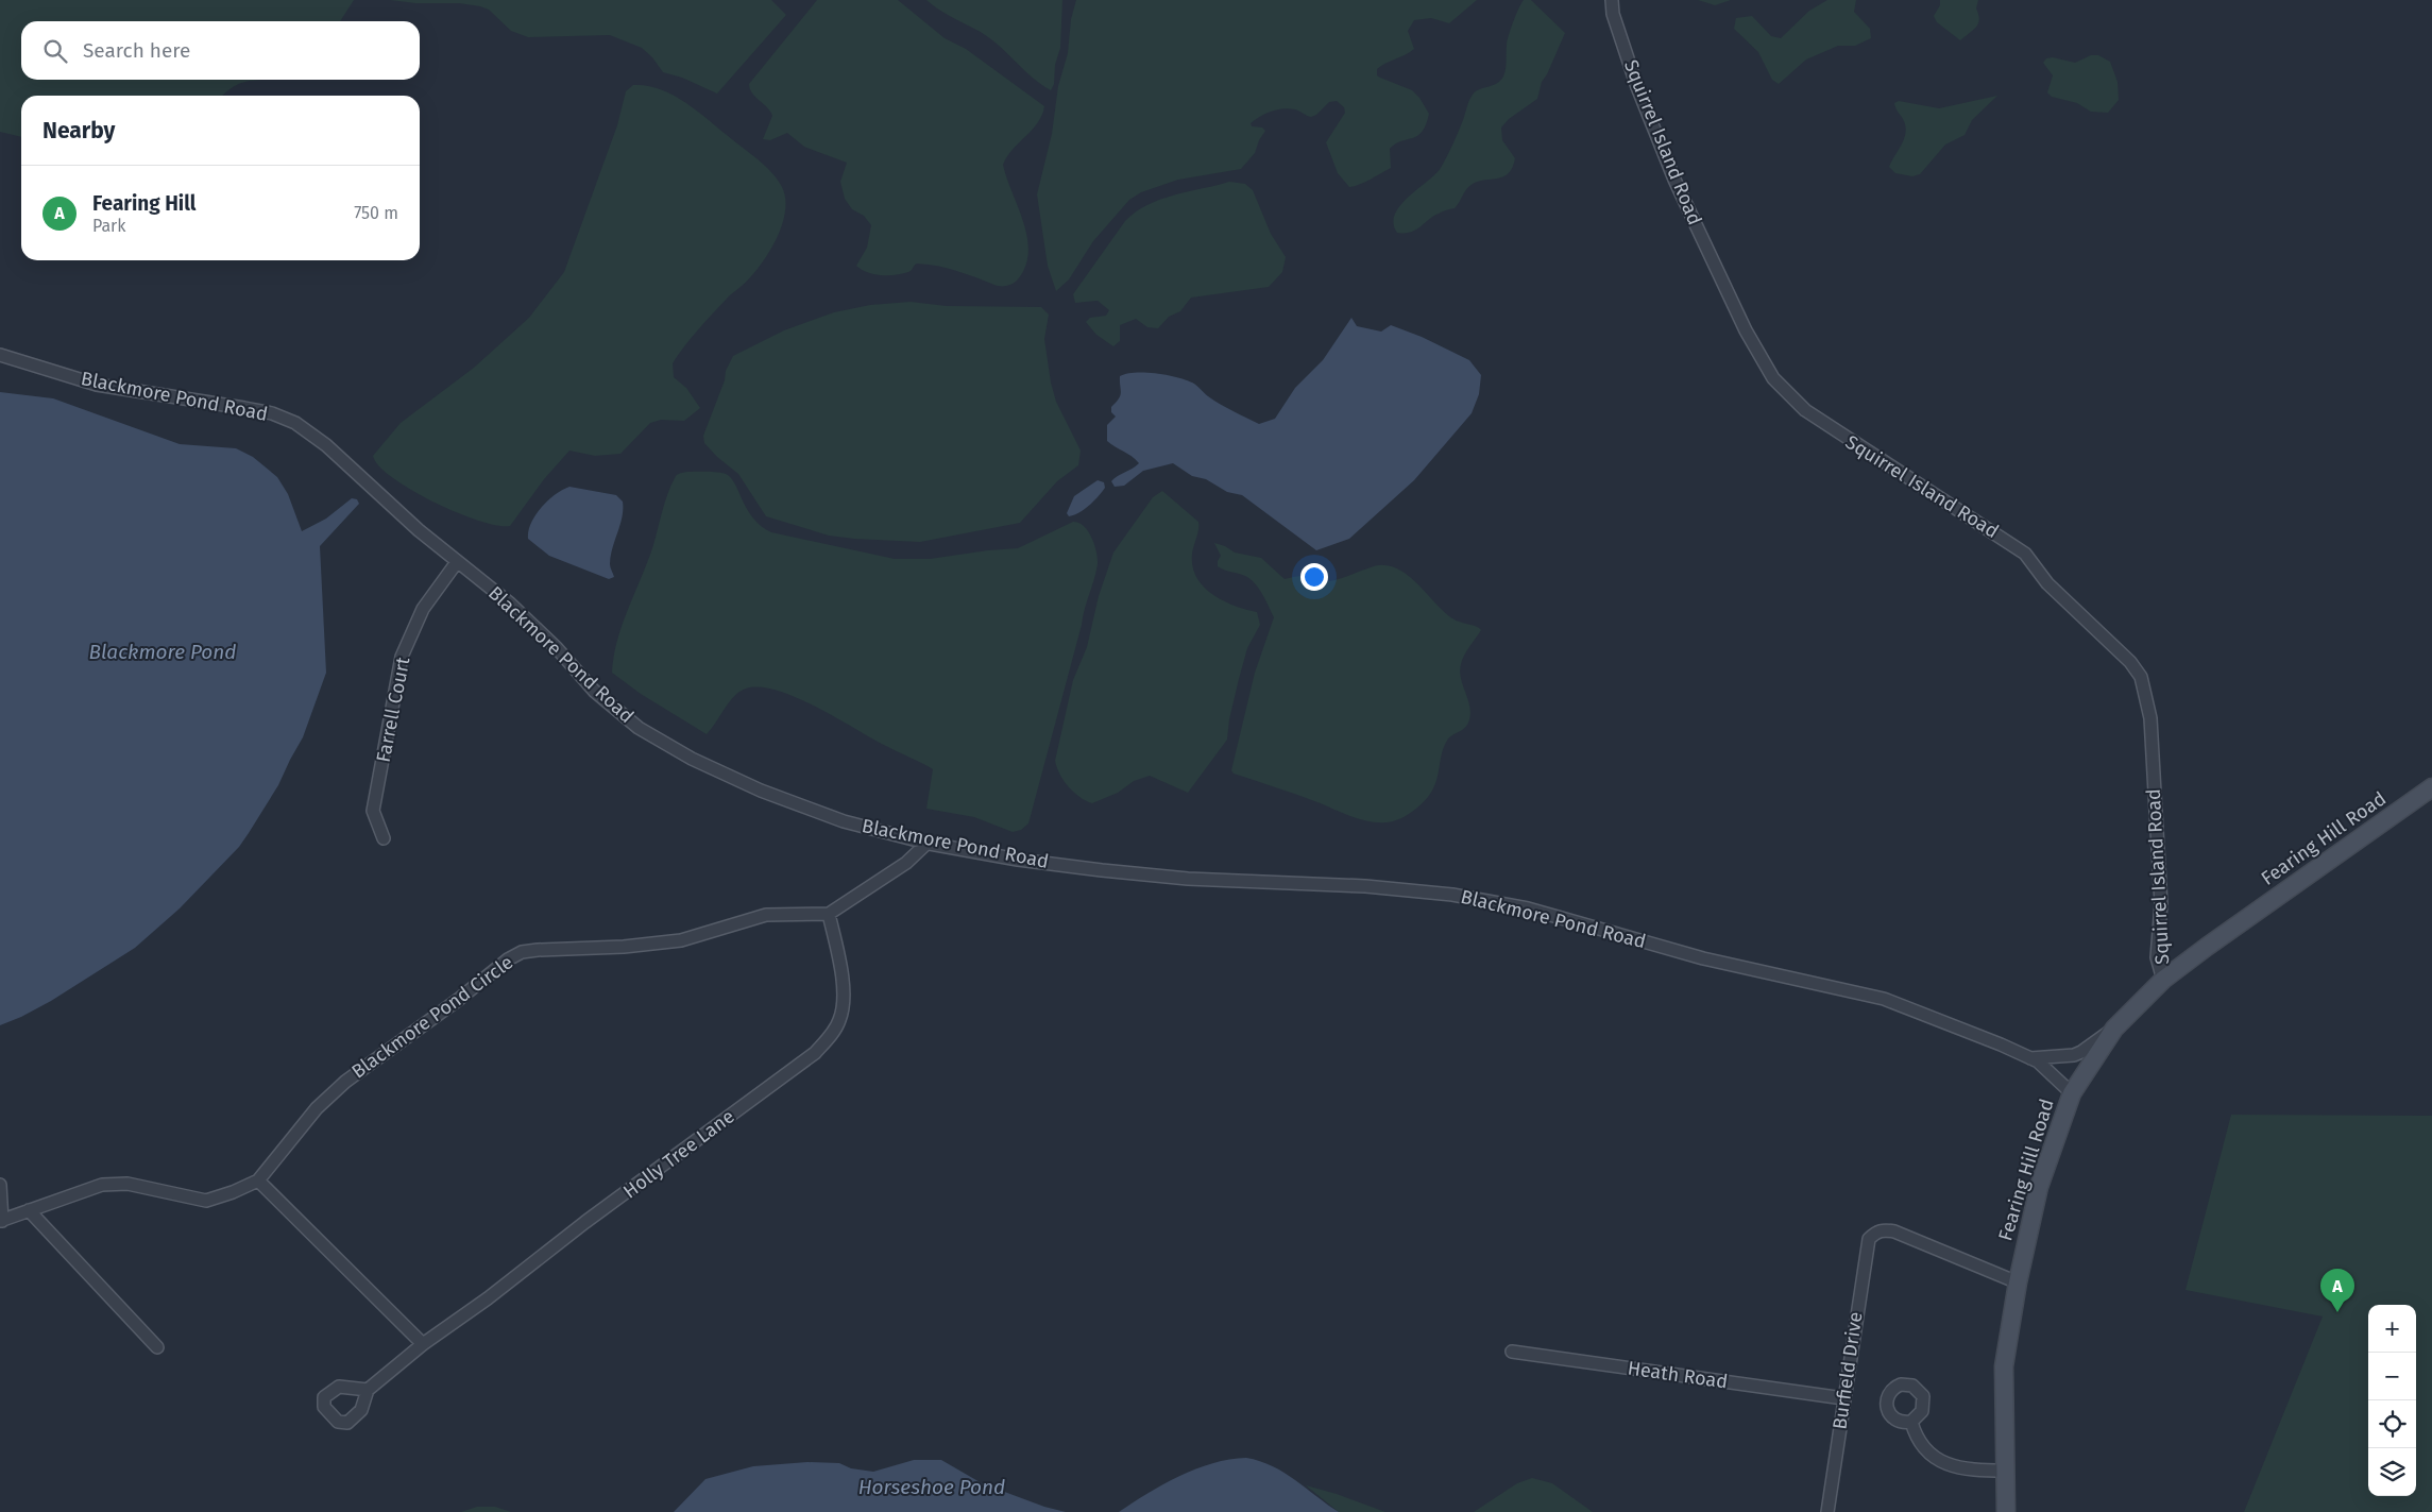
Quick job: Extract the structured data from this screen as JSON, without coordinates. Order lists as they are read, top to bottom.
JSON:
{
  "streets": {
    "main road": ["Fearing Hill Road"],
    "street": [
      "Squirrel Island Road",
      "Blackmore Pond Road",
      "Farrell Court",
      "Blackmore Pond Circle",
      "Holly Tree Lane",
      "Burfield Drive",
      "Heath Road"
    ]
  },
  "crossings": [
    ["Squirrel Island Road", "Fearing Hill Road"],
    ["Blackmore Pond Road", "Farrell Court"],
    ["Blackmore Pond Road", "Fearing Hill Road"],
    ["Fearing Hill Road", "Burfield Drive"],
    ["Blackmore Pond Circle", "Holly Tree Lane"],
    ["Burfield Drive", "Heath Road"]
  ],
  "water": ["Blackmore Pond", "Horseshoe Pond"],
  "page": {
    "search": "Search here",
    "heading": "Nearby",
    "list": [
      {
        "mark": "A",
        "name": "Fearing Hill",
        "note": "Park",
        "value": "750 m"
      }
    ],
    "pins": "A",
    "map_buttons": ["+", "−"]
  }
}
